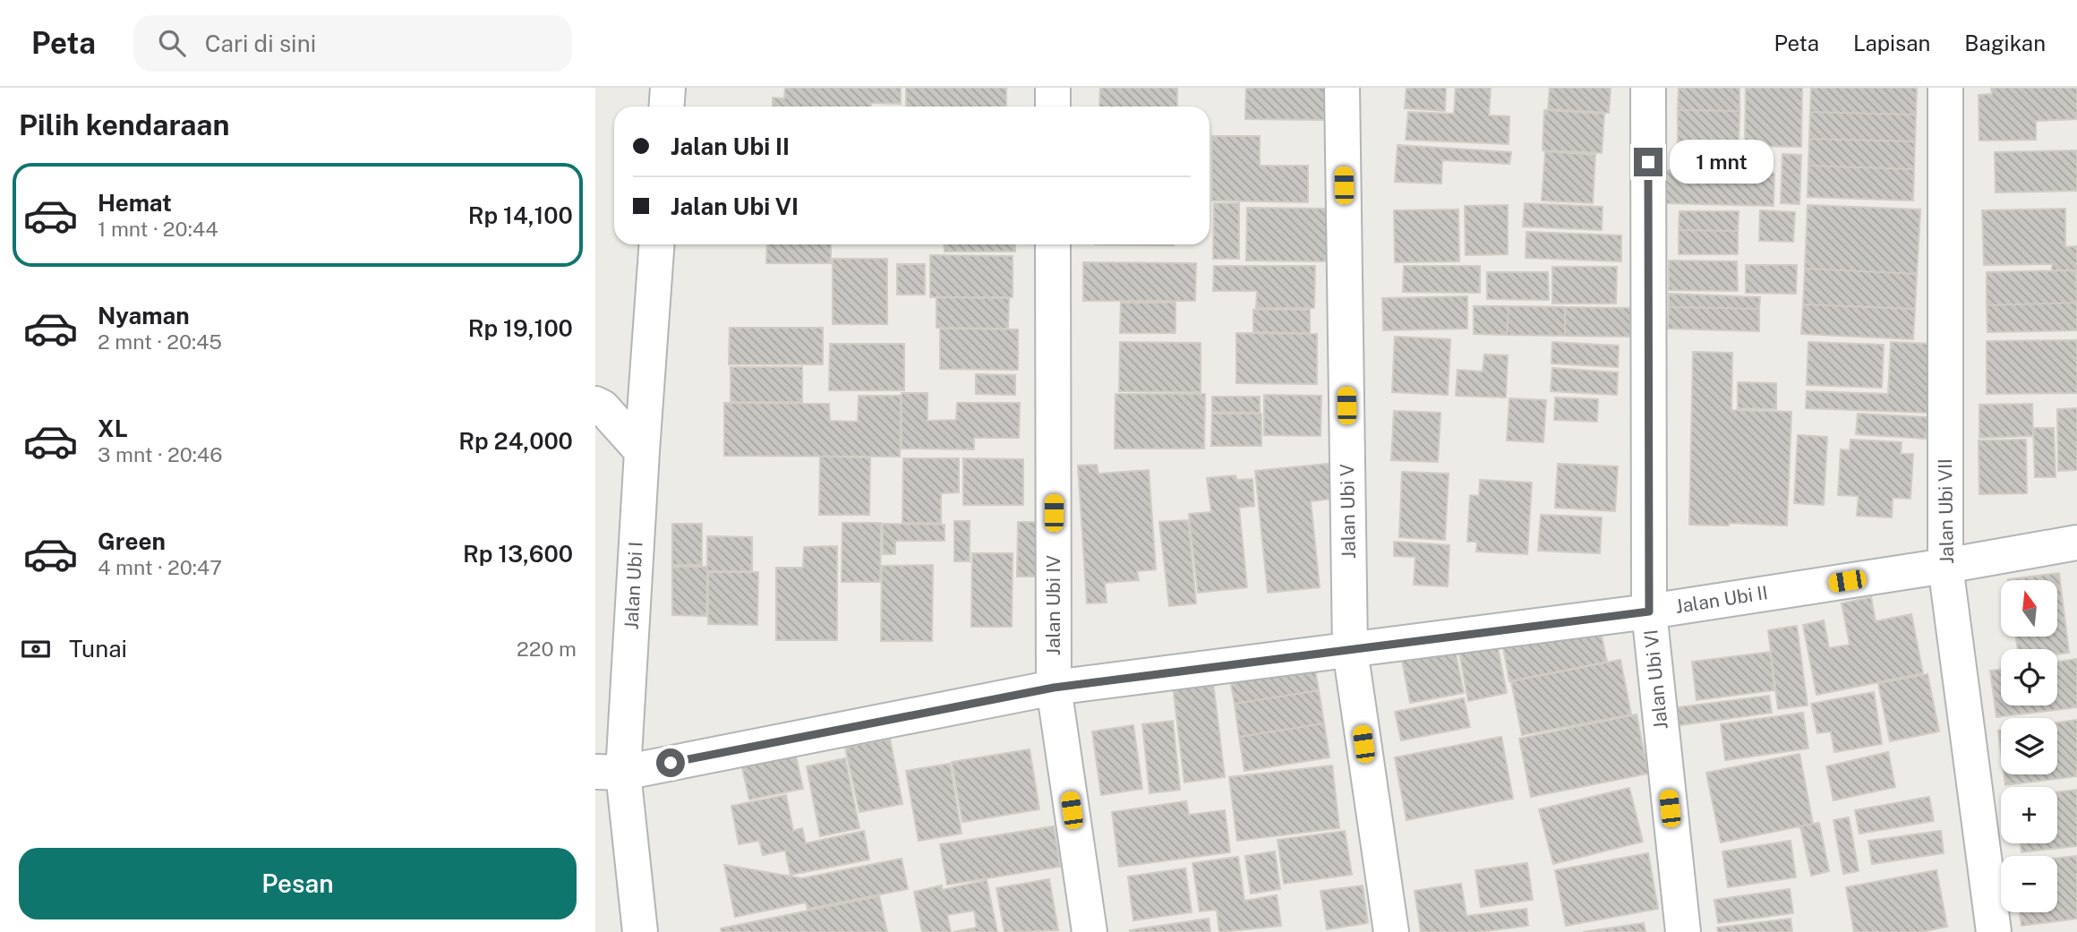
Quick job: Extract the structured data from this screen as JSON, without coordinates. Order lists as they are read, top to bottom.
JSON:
{
  "streets": {
    "street": [
      "Jalan Ubi V",
      "Jalan Ubi VII",
      "Jalan Ubi I",
      "Jalan Ubi II",
      "Jalan Ubi IV",
      "Jalan Ubi VI"
    ]
  },
  "crossings": [
    ["Jalan Ubi V", "Jalan Ubi II"],
    ["Jalan Ubi VII", "Jalan Ubi II"],
    ["Jalan Ubi I", "Jalan Ubi II"],
    ["Jalan Ubi II", "Jalan Ubi IV"],
    ["Jalan Ubi II", "Jalan Ubi VI"]
  ],
  "north": "top",
  "page": {
    "header": "Peta",
    "search": "Cari di sini",
    "nav": ["Peta", "Lapisan", "Bagikan"],
    "heading": "Pilih kendaraan",
    "banner": ["Jalan Ubi II", "Jalan Ubi VI"],
    "bubble": "1 mnt",
    "list": [
      {
        "name": "Hemat",
        "note": "1 mnt · 20:44",
        "value": "Rp 14,100"
      },
      {
        "name": "Nyaman",
        "note": "2 mnt · 20:45",
        "value": "Rp 19,100"
      },
      {
        "name": "XL",
        "note": "3 mnt · 20:46",
        "value": "Rp 24,000"
      },
      {
        "name": "Green",
        "note": "4 mnt · 20:47",
        "value": "Rp 13,600"
      }
    ],
    "map_buttons": ["+", "−"],
    "pay": ["Tunai", "220 m"],
    "buttons": "Pesan"
  }
}
